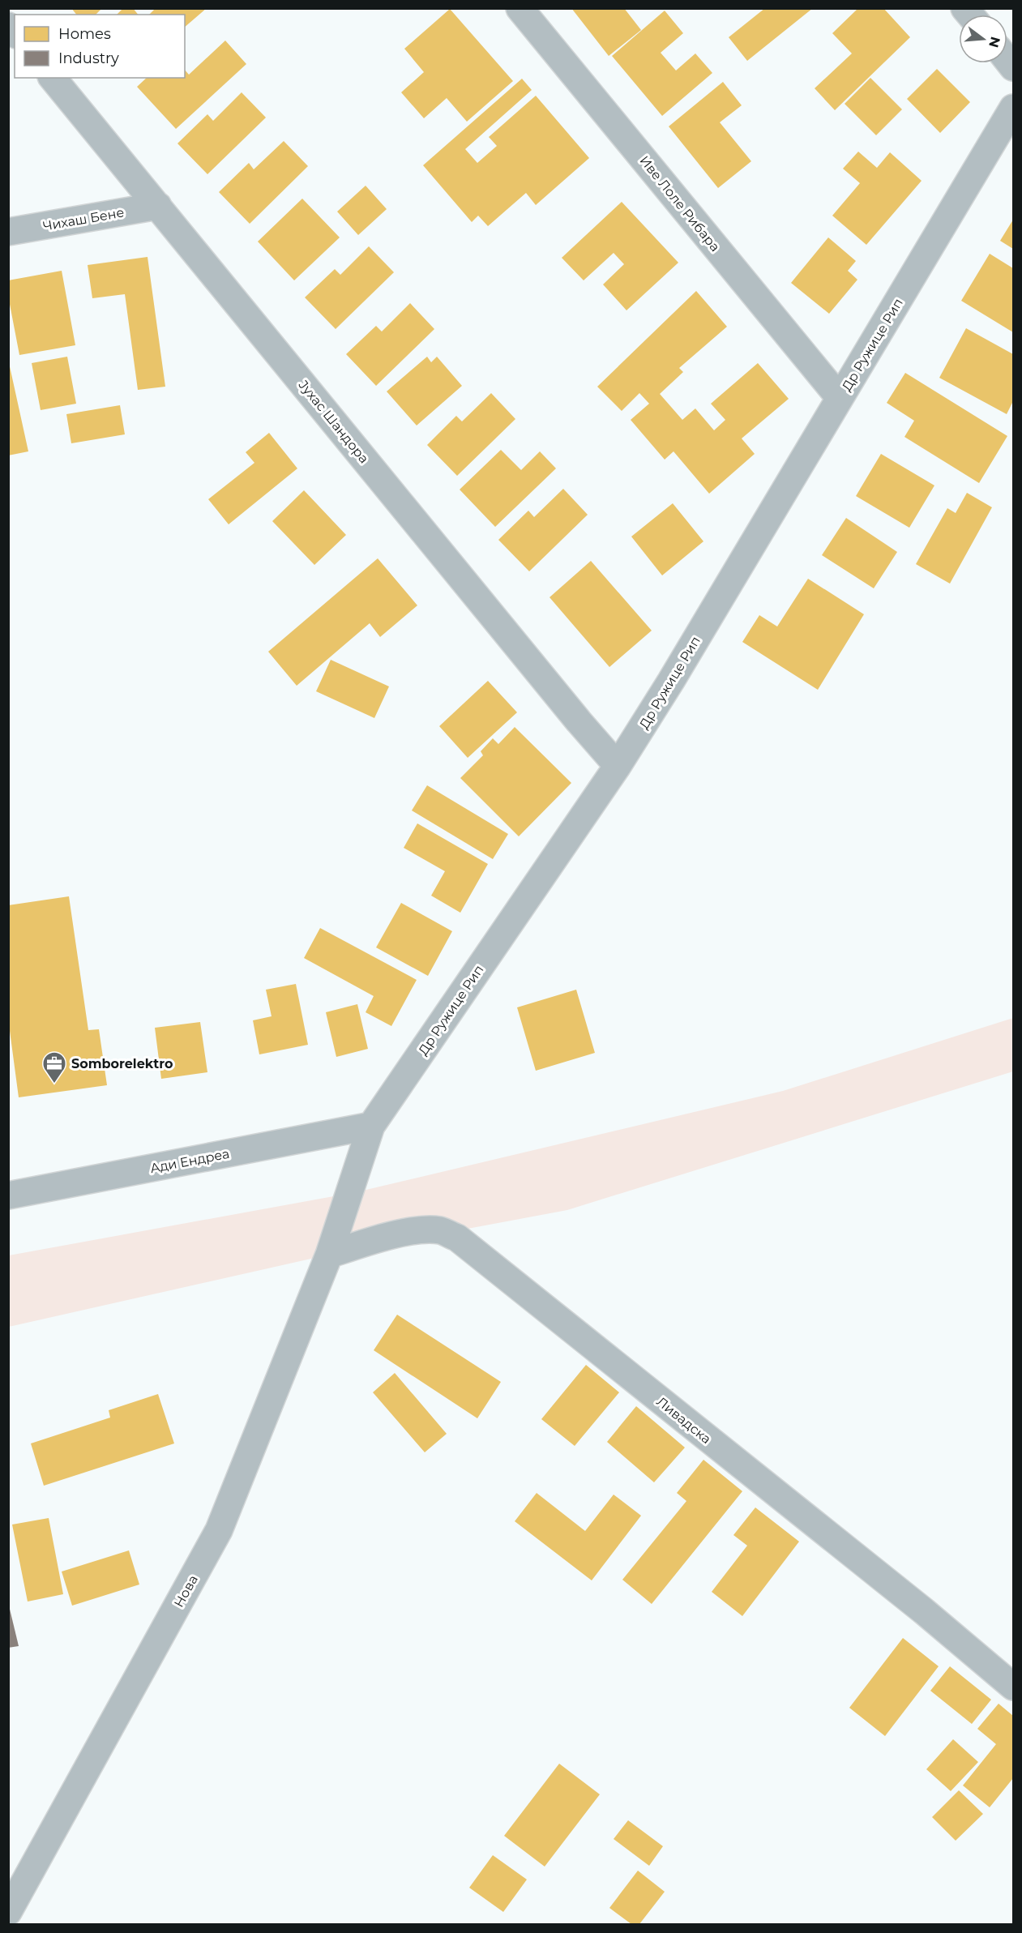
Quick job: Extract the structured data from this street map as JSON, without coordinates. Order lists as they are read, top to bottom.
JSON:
{
  "streets": {
    "street": [
      "Иве Лоле Рибара",
      "Чихаш Бене",
      "Др Ружице Рип",
      "Јухас Шандора",
      "Ади Ендреа",
      "Ливадска",
      "Нова"
    ]
  },
  "crossings": [
    ["Иве Лоле Рибара", "Др Ружице Рип"],
    ["Чихаш Бене", "Јухас Шандора"],
    ["Др Ружице Рип", "Јухас Шандора"],
    ["Др Ружице Рип", "Ади Ендреа"],
    ["Др Ружице Рип", "Ливадска"],
    ["Др Ружице Рип", "Нова"],
    ["Ливадска", "Нова"]
  ],
  "places": {
    "office": ["Somborelektro"]
  },
  "legend": ["Homes", "Industry"],
  "north": "right"
}
